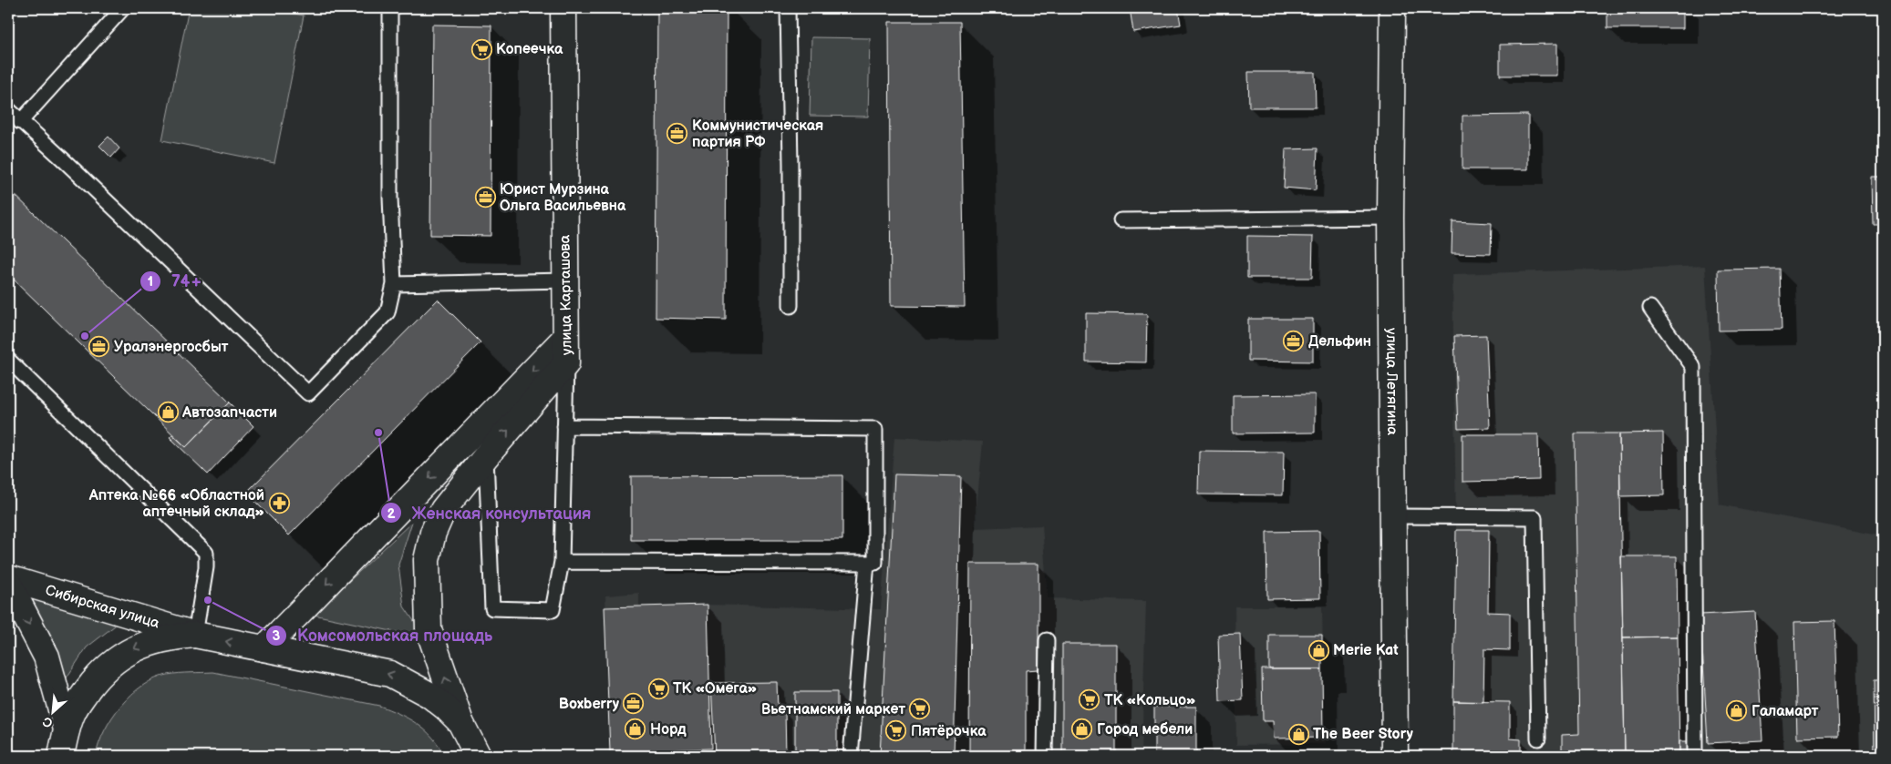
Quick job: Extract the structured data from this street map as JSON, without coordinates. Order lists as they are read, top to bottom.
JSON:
{
  "streets": {
    "street": ["улица Карташова", "улица Летягина", "Сибирская улица"]
  },
  "places": {
    "supermarket": [
      "Копеечка",
      "ТК «Омега»",
      "ТК «Кольцо»",
      "Вьетнамский маркет",
      "Пятёрочка"
    ],
    "office": [
      "Коммунистическая партия РФ",
      "Юрист Мурзина Ольга Васильевна",
      "Дельфин",
      "Уралэнергосбыт",
      "Boxberry"
    ],
    "other": ["74+", "Женская консультация", "Комсомольская площадь"],
    "shop": [
      "Автозапчасти",
      "Merie Kat",
      "Галамарт",
      "Норд",
      "Город мебели",
      "The Beer Story"
    ],
    "pharmacy": ["Аптека №66 «Областной аптечный склад»"]
  },
  "north": "bottom left"
}
